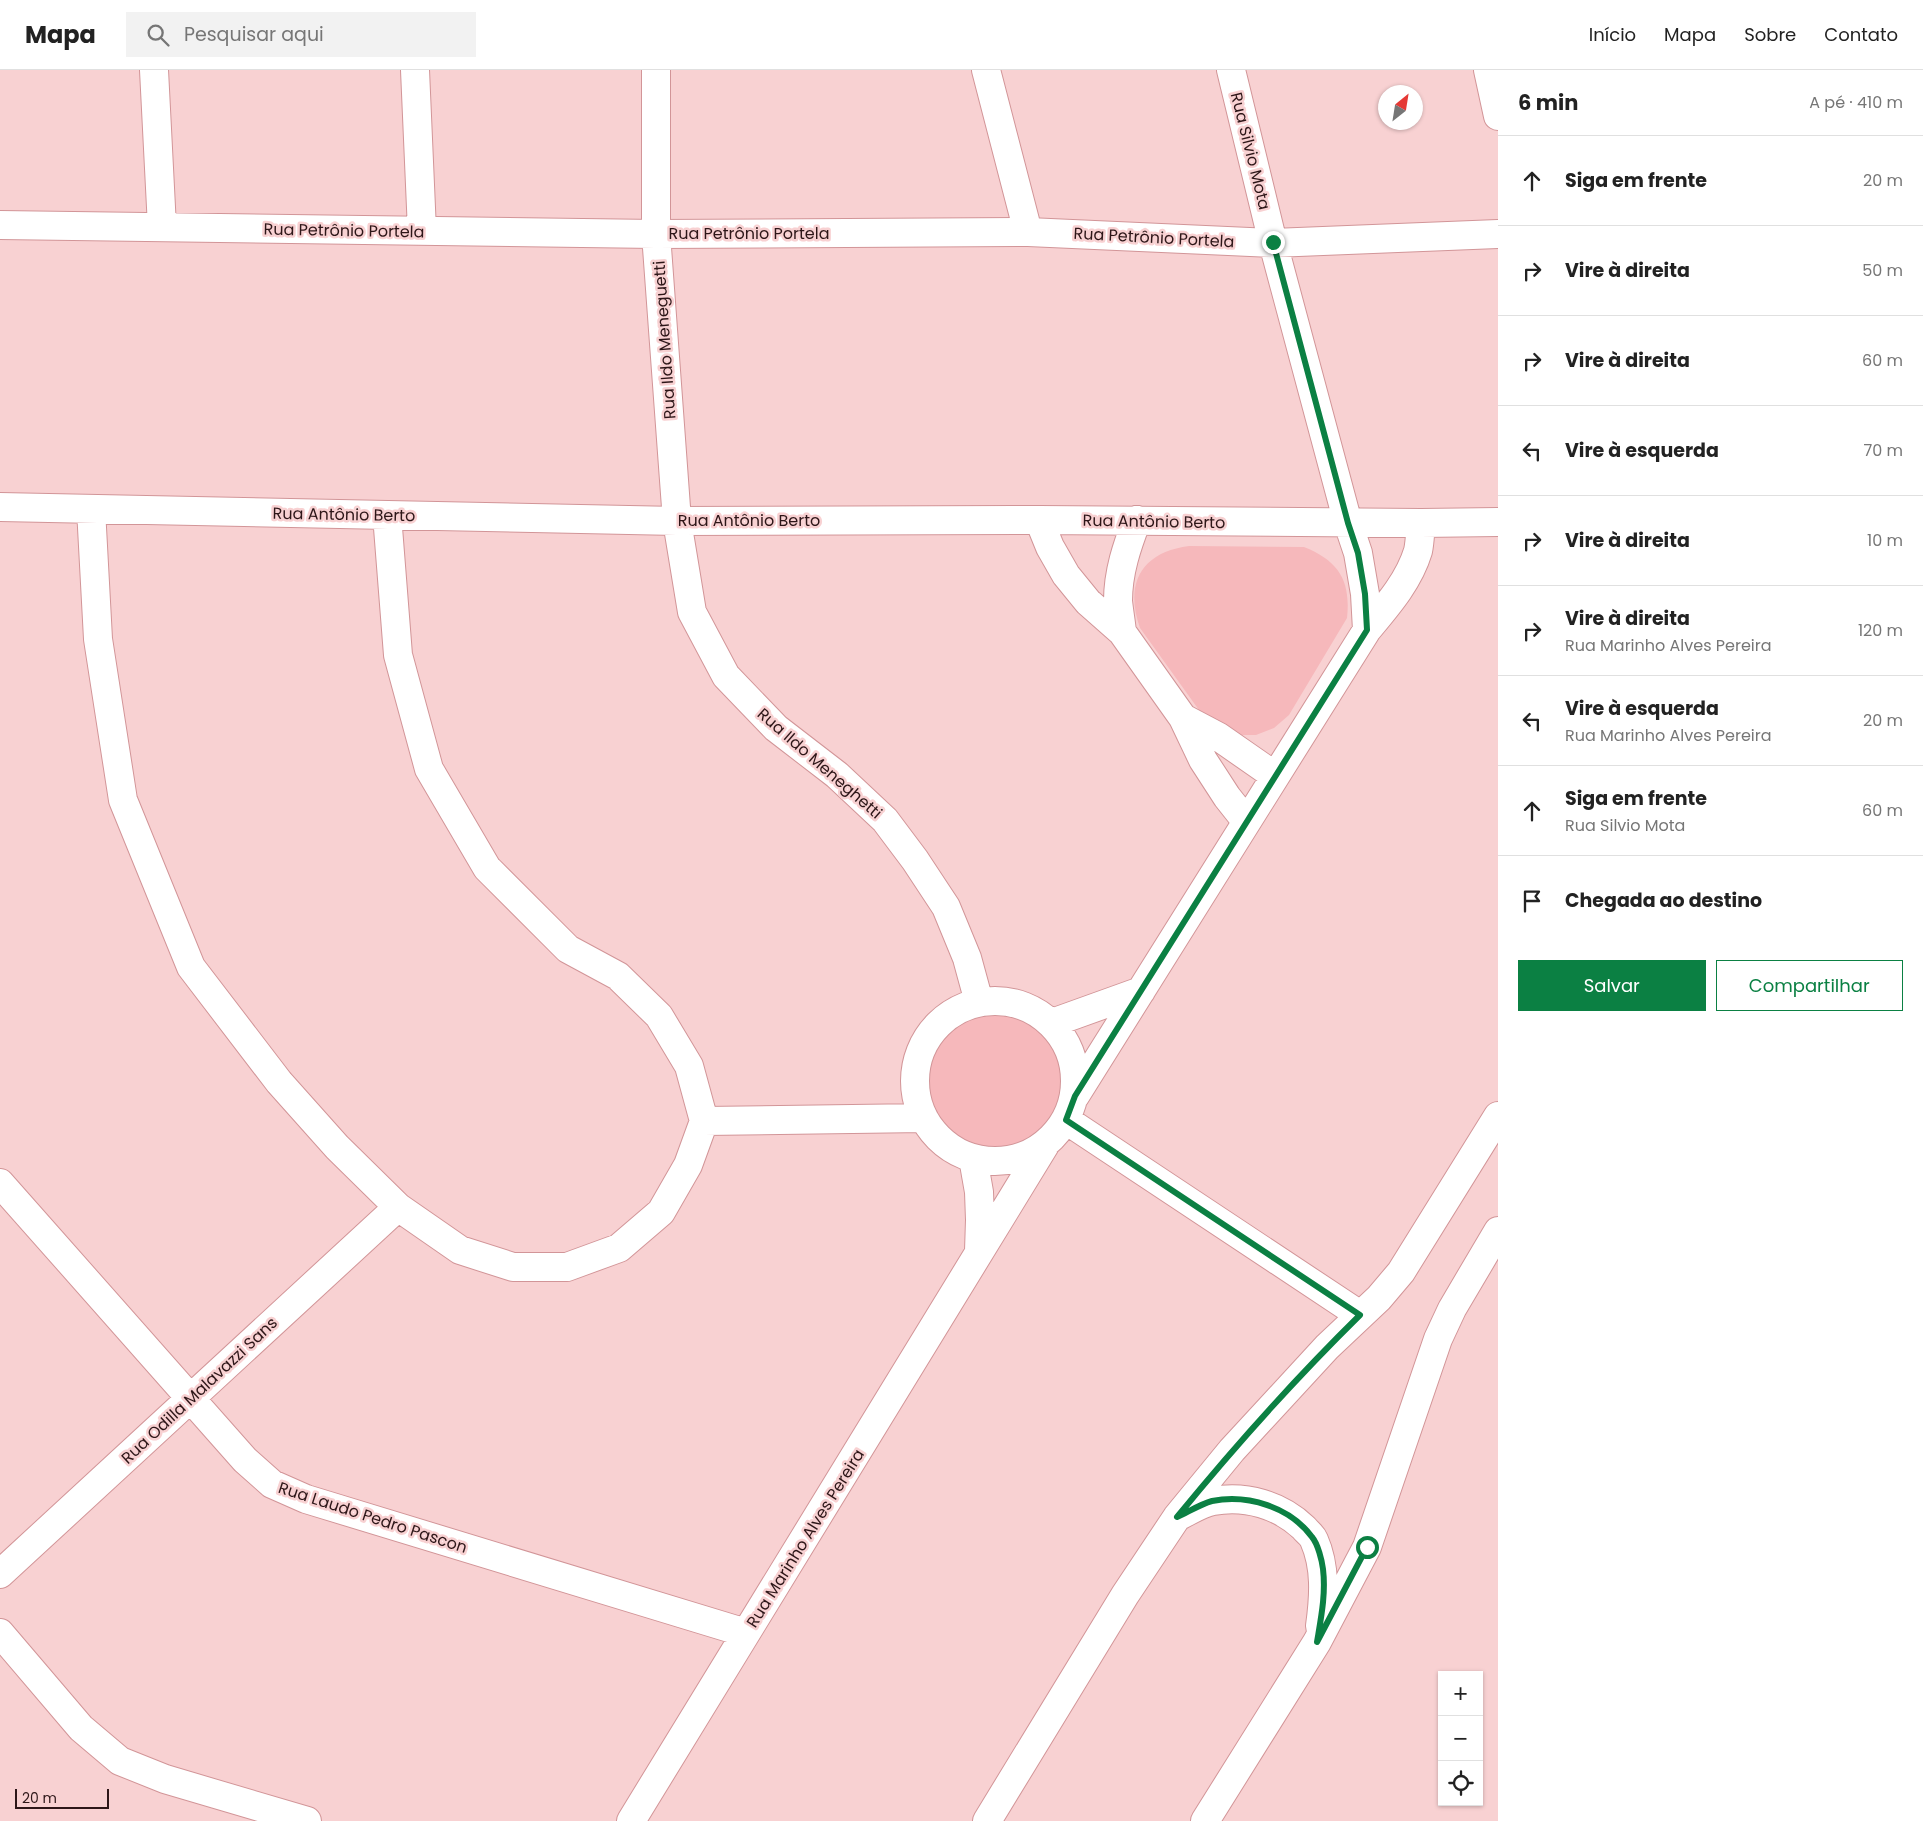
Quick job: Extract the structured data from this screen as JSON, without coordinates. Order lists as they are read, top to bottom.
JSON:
{
  "streets": {
    "street": [
      "Rua Silvio Mota",
      "Rua Petrônio Portela",
      "Rua Ildo Meneguetti",
      "Rua Antônio Berto",
      "Rua Ildo Meneghetti",
      "Rua Odilla Malavazzi Sans",
      "Rua Laudo Pedro Pascon",
      "Rua Marinho Alves Pereira"
    ]
  },
  "crossings": [
    ["Rua Silvio Mota", "Rua Petrônio Portela"],
    ["Rua Silvio Mota", "Rua Antônio Berto"],
    ["Rua Petrônio Portela", "Rua Ildo Meneguetti"],
    ["Rua Ildo Meneguetti", "Rua Antônio Berto"],
    ["Rua Ildo Meneguetti", "Rua Ildo Meneghetti"],
    ["Rua Antônio Berto", "Rua Ildo Meneghetti"],
    ["Rua Ildo Meneghetti", "Rua Marinho Alves Pereira"],
    ["Rua Odilla Malavazzi Sans", "Rua Laudo Pedro Pascon"],
    ["Rua Laudo Pedro Pascon", "Rua Marinho Alves Pereira"]
  ],
  "scale_bar": "20 m",
  "north": "top right",
  "page": {
    "header": "Mapa",
    "search": "Pesquisar aqui",
    "nav": [
      "Início",
      "Mapa",
      "Sobre",
      "Contato"
    ],
    "heading": ["6 min", "A pé · 410 m"],
    "list": [
      ["Siga em frente", "20 m"],
      ["Vire à direita", "50 m"],
      ["Vire à direita", "60 m"],
      ["Vire à esquerda", "70 m"],
      ["Vire à direita", "10 m"],
      ["Vire à direita", "Rua Marinho Alves Pereira", "120 m"],
      ["Vire à esquerda", "Rua Marinho Alves Pereira", "20 m"],
      ["Siga em frente", "Rua Silvio Mota", "60 m"],
      "Chegada ao destino"
    ],
    "buttons": ["Salvar", "Compartilhar"],
    "map_buttons": ["+", "−"],
    "scale": "20 m"
  }
}
